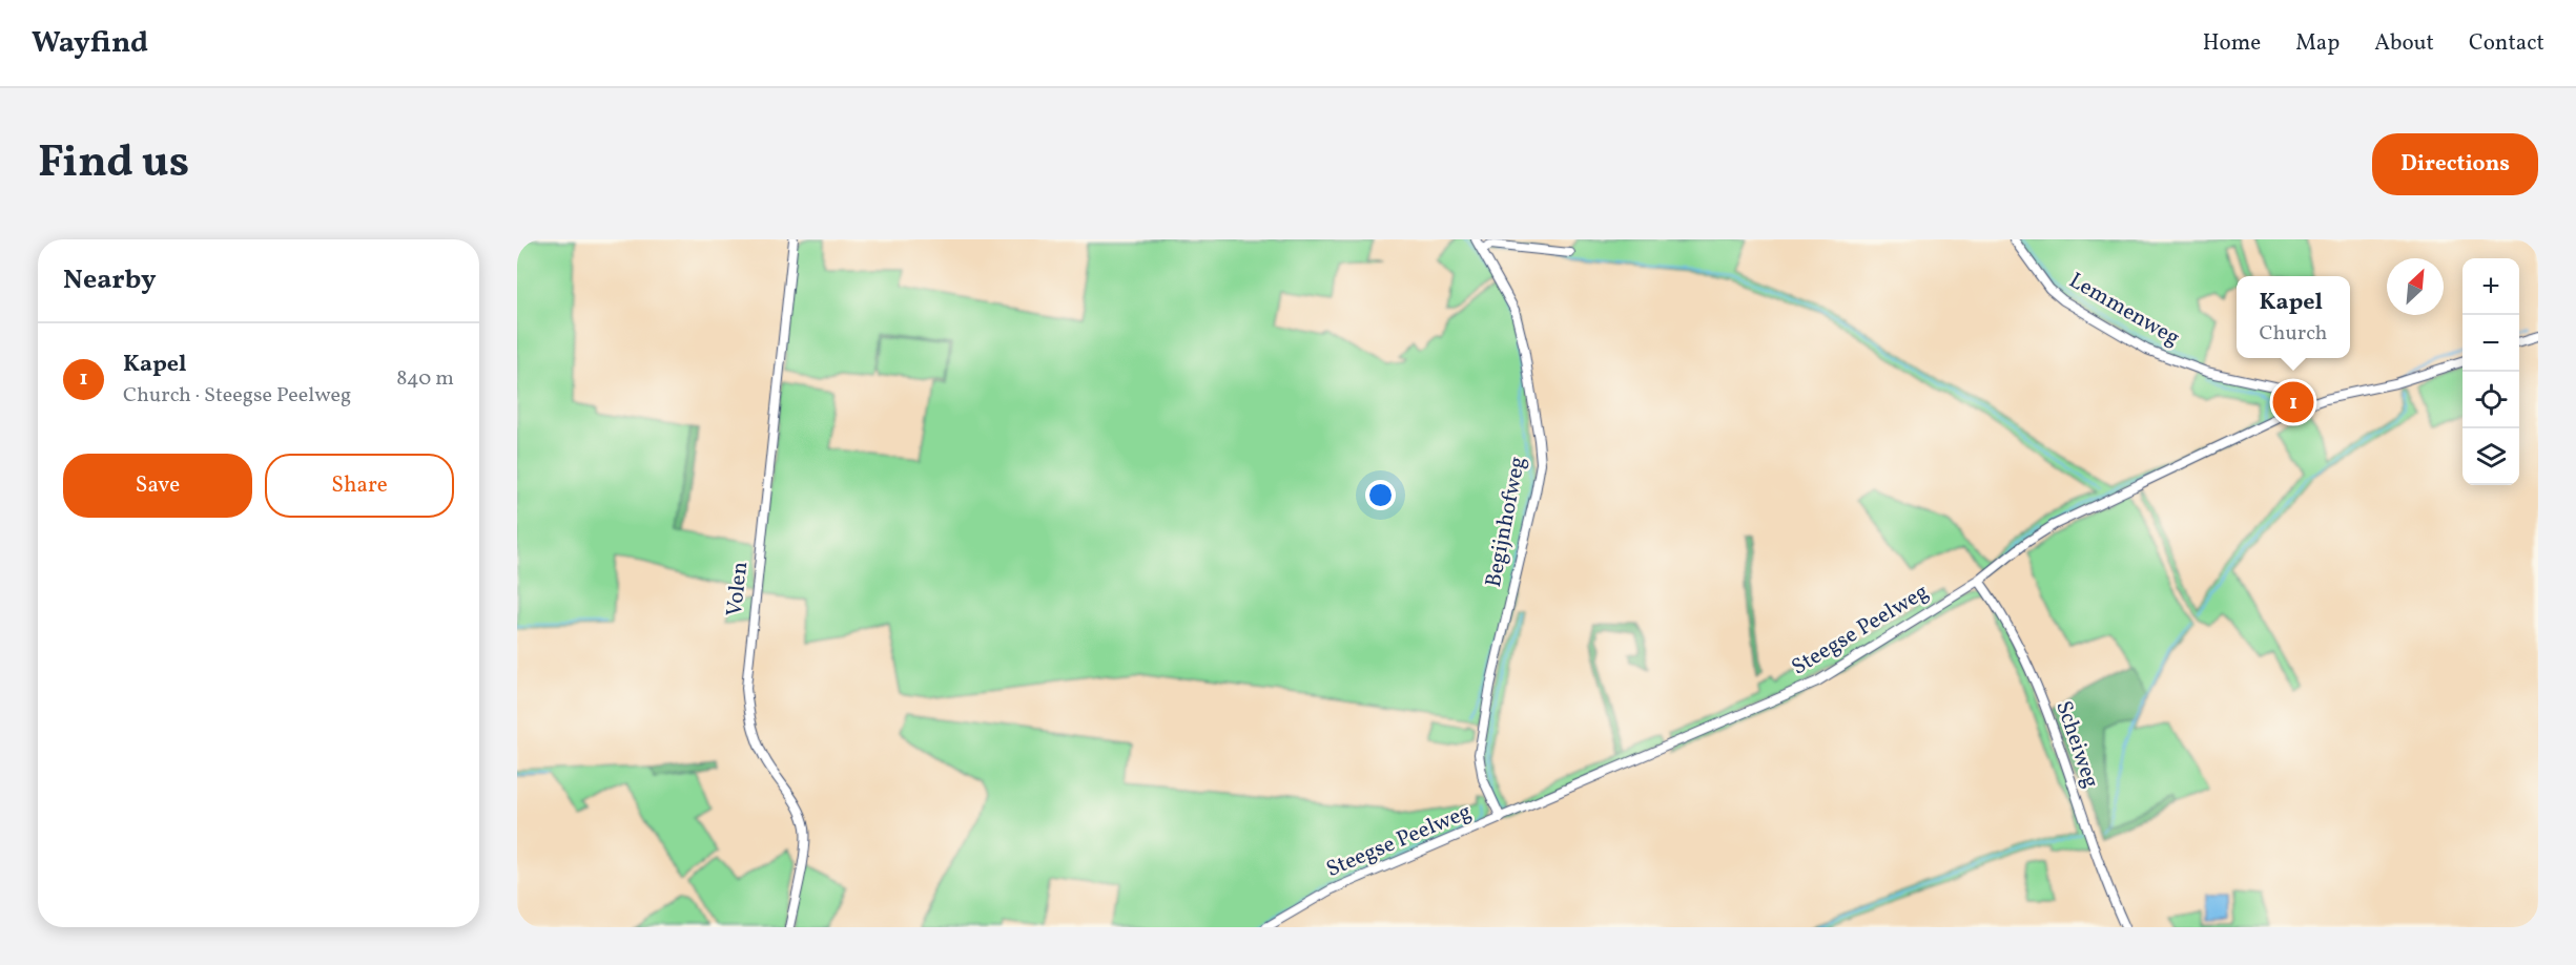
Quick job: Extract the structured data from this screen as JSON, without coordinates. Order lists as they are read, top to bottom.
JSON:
{
  "streets": {
    "street": [
      "Lemmenweg",
      "Begijnhofweg",
      "Volen",
      "Steegse Peelweg",
      "Scheiweg"
    ]
  },
  "crossings": [
    ["Lemmenweg", "Steegse Peelweg"],
    ["Begijnhofweg", "Steegse Peelweg"],
    ["Steegse Peelweg", "Scheiweg"]
  ],
  "north": "top right",
  "page": {
    "header": "Wayfind",
    "nav": [
      "Home",
      "Map",
      "About",
      "Contact"
    ],
    "title": "Find us",
    "buttons": [
      "Directions",
      ["Save", "Share"]
    ],
    "heading": "Nearby",
    "map_buttons": ["+", "−"],
    "popup": ["Kapel", "Church"],
    "list": [
      {
        "mark": "1",
        "name": "Kapel",
        "note": "Church · Steegse Peelweg",
        "value": "840 m"
      }
    ],
    "pins": "1"
  }
}
